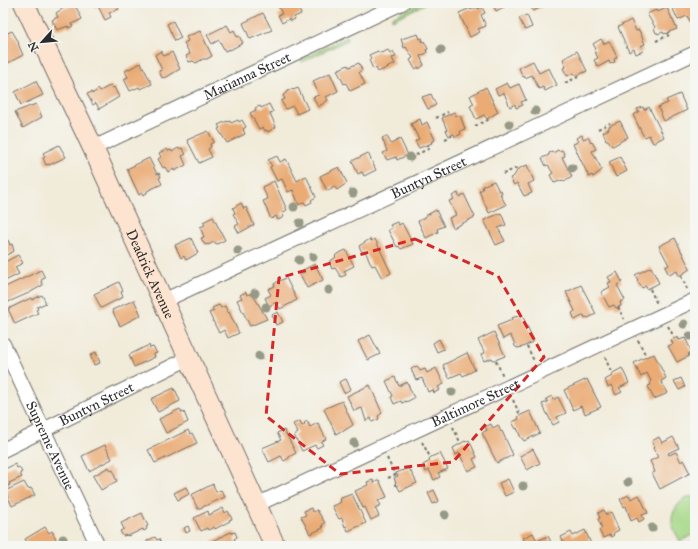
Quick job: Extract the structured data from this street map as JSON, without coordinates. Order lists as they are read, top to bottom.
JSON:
{
  "streets": {
    "street": [
      "Marianna Street",
      "Buntyn Street",
      "Deadrick Avenue",
      "Baltimore Street",
      "Supreme Avenue"
    ]
  },
  "crossings": [
    ["Marianna Street", "Deadrick Avenue"],
    ["Buntyn Street", "Deadrick Avenue"],
    ["Buntyn Street", "Supreme Avenue"],
    ["Deadrick Avenue", "Baltimore Street"]
  ],
  "north": "bottom left"
}
